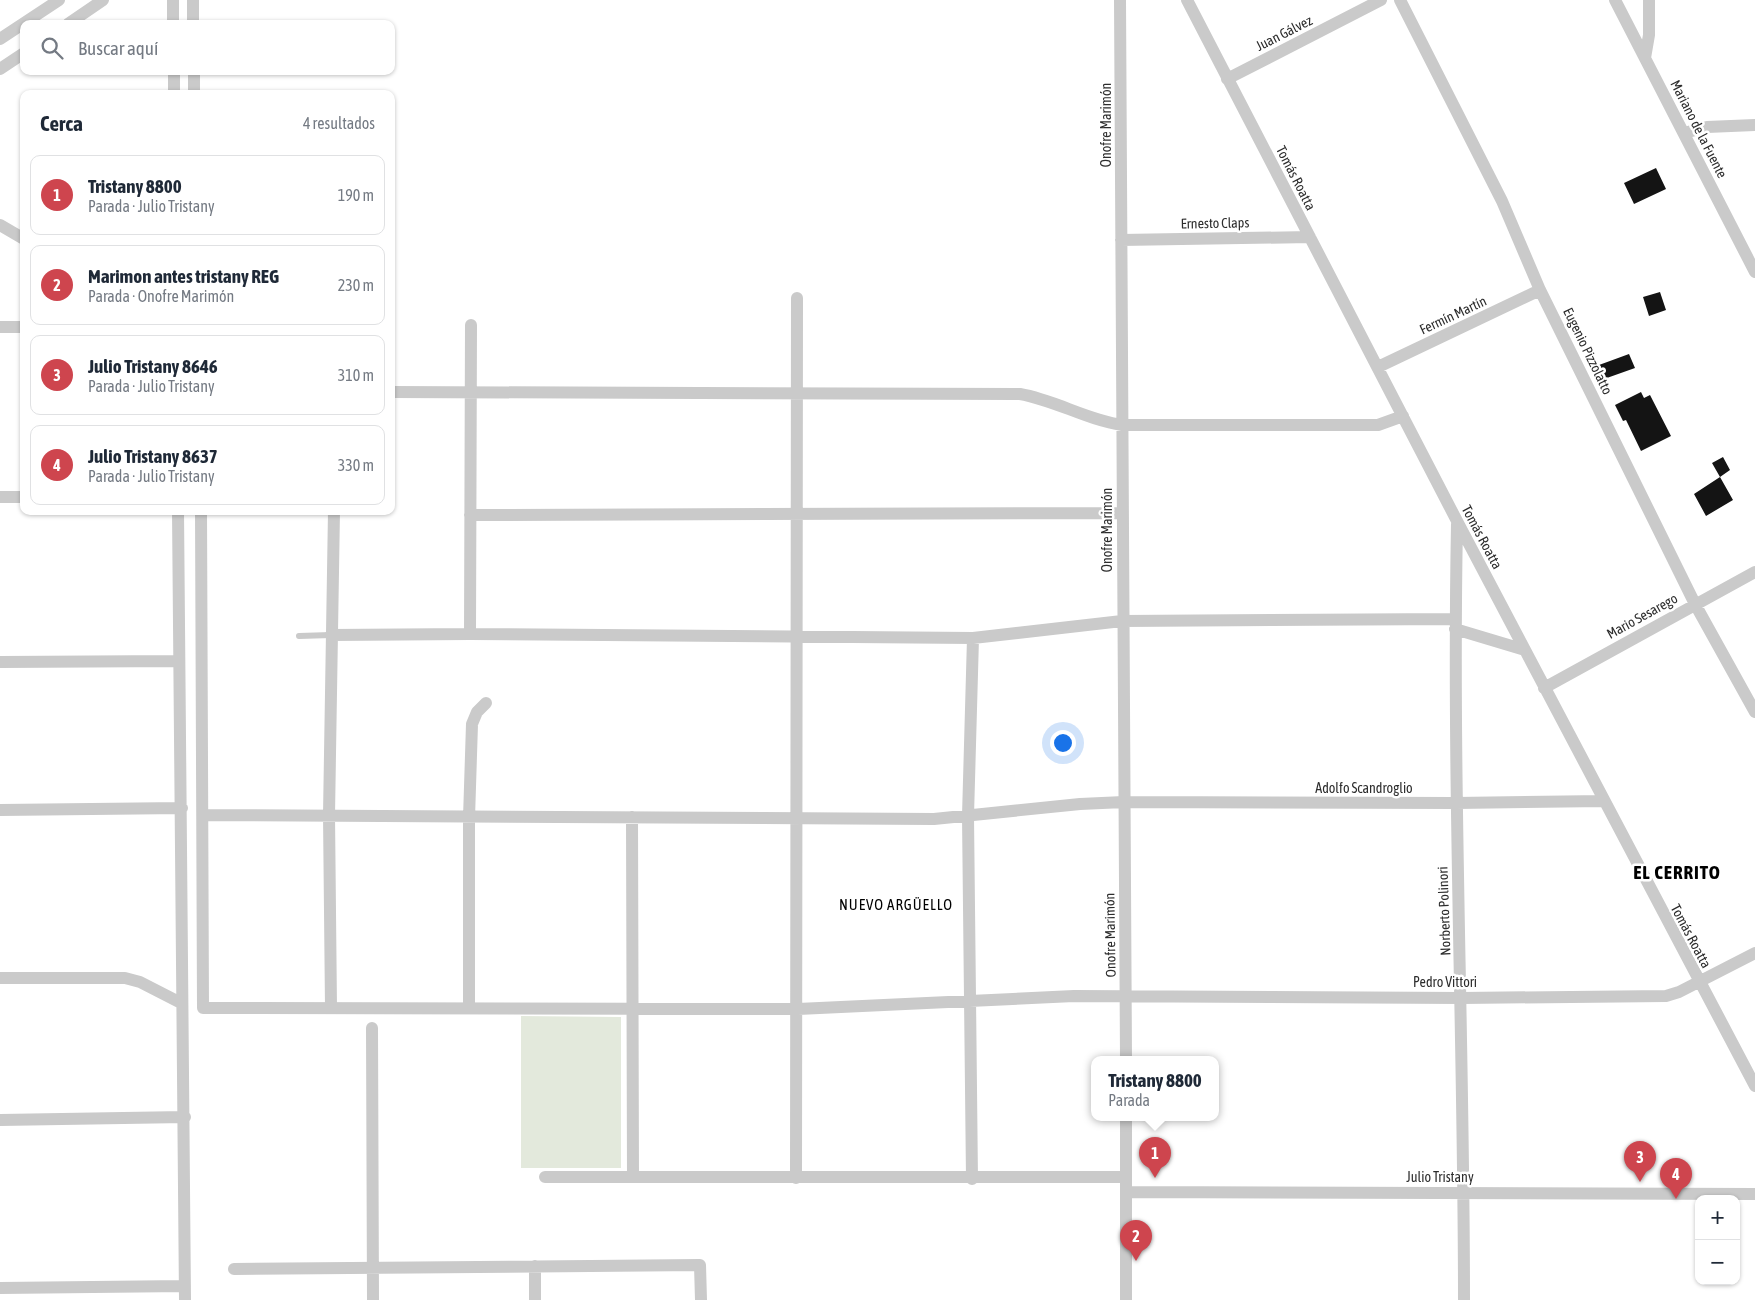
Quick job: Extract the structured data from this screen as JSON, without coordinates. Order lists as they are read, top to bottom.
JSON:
{
  "streets": {
    "street": [
      "Juan Gálvez",
      "Onofre Marimón",
      "Mariano de la Fuente",
      "Tomás Roatta",
      "Ernesto Claps",
      "Fermín Martín",
      "Eugenio Pizzolatto",
      "Mario Sesarego",
      "Adolfo Scandroglio",
      "Norberto Polinori",
      "Pedro Vittori",
      "Julio Tristany"
    ]
  },
  "crossings": [
    ["Juan Gálvez", "Tomás Roatta"],
    ["Onofre Marimón", "Ernesto Claps"],
    ["Onofre Marimón", "Adolfo Scandroglio"],
    ["Onofre Marimón", "Pedro Vittori"],
    ["Tomás Roatta", "Ernesto Claps"],
    ["Tomás Roatta", "Fermín Martín"],
    ["Tomás Roatta", "Mario Sesarego"],
    ["Tomás Roatta", "Adolfo Scandroglio"],
    ["Tomás Roatta", "Norberto Polinori"],
    ["Tomás Roatta", "Pedro Vittori"],
    ["Fermín Martín", "Eugenio Pizzolatto"],
    ["Eugenio Pizzolatto", "Mario Sesarego"],
    ["Adolfo Scandroglio", "Norberto Polinori"],
    ["Adolfo Scandroglio", "Pedro Vittori"],
    ["Norberto Polinori", "Pedro Vittori"],
    ["Norberto Polinori", "Julio Tristany"]
  ],
  "districts": ["EL CERRITO", "NUEVO ARGÜELLO"],
  "page": {
    "search": "Buscar aquí",
    "heading": ["Cerca", "4 resultados"],
    "list": [
      {
        "mark": "1",
        "name": "Tristany 8800",
        "note": "Parada · Julio Tristany",
        "value": "190 m"
      },
      {
        "mark": "2",
        "name": "Marimon antes tristany REG",
        "note": "Parada · Onofre Marimón",
        "value": "230 m"
      },
      {
        "mark": "3",
        "name": "Julio Tristany 8646",
        "note": "Parada · Julio Tristany",
        "value": "310 m"
      },
      {
        "mark": "4",
        "name": "Julio Tristany 8637",
        "note": "Parada · Julio Tristany",
        "value": "330 m"
      }
    ],
    "popup": ["Tristany 8800", "Parada"],
    "pins": [
      "1",
      "3",
      "4",
      "2"
    ],
    "map_buttons": ["+", "−"]
  }
}
